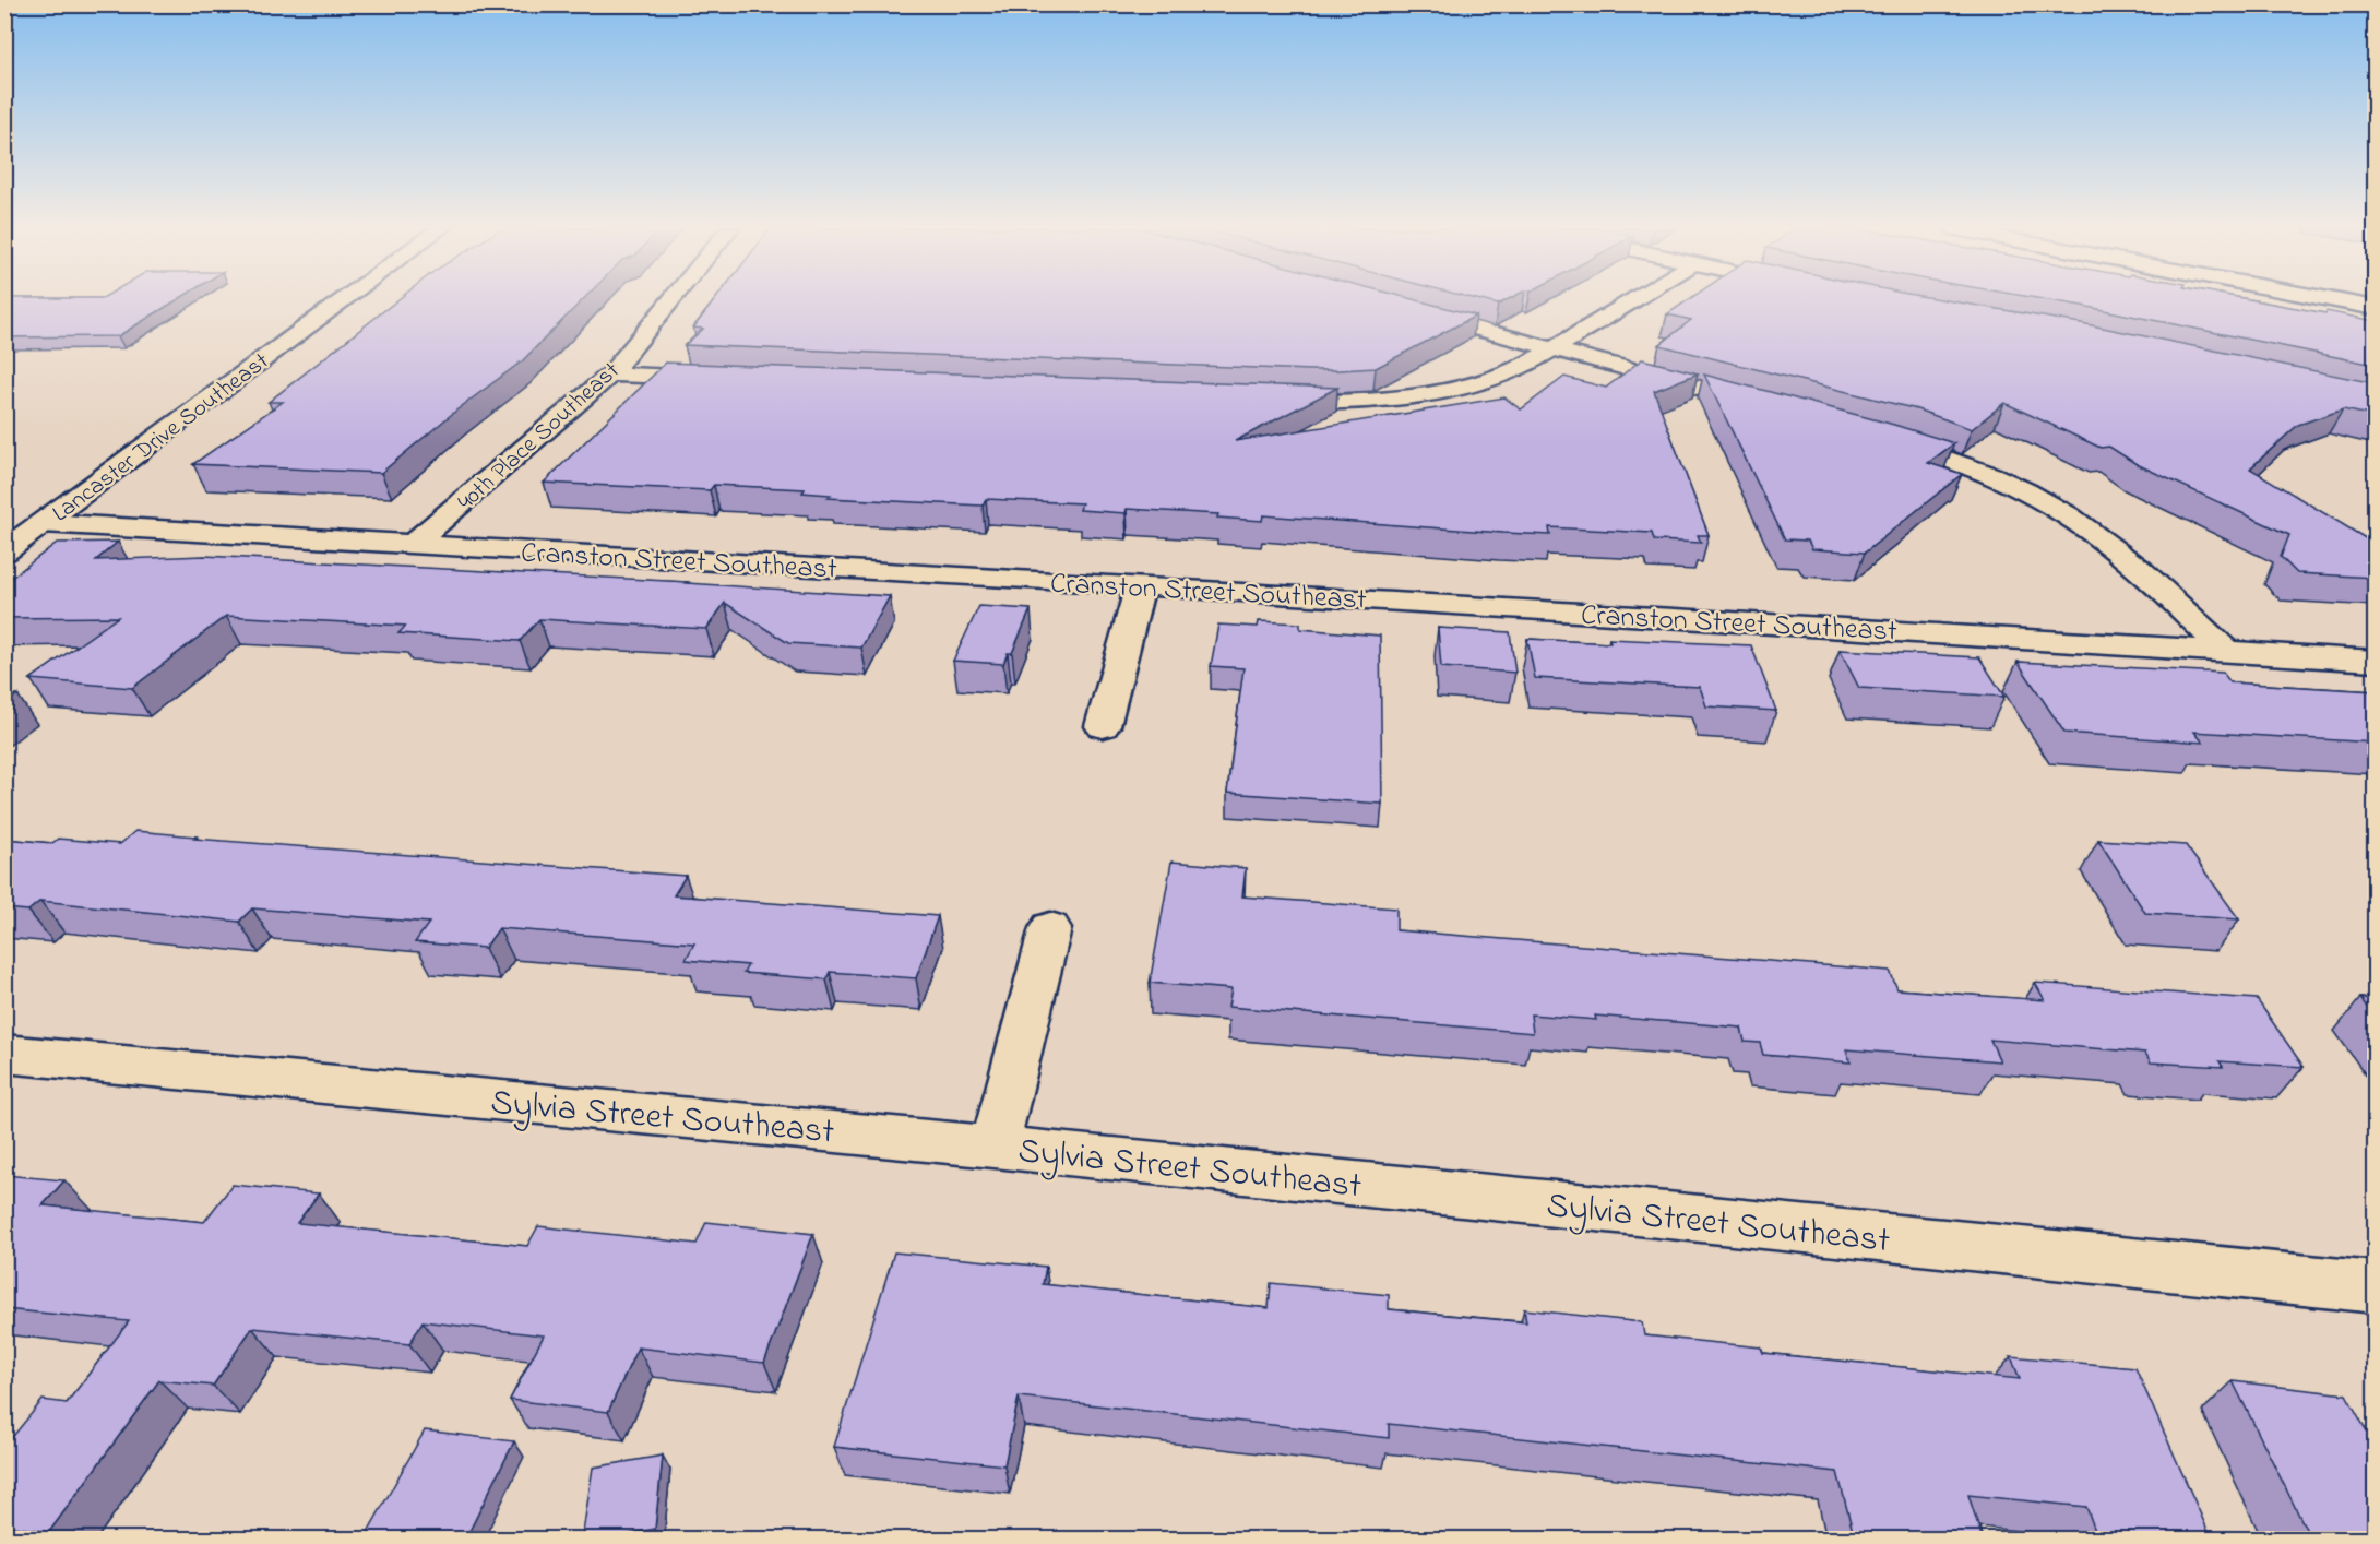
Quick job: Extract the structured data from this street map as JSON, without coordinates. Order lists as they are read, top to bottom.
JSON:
{
  "streets": {
    "main road": [
      "40th Place Southeast",
      "Lancaster Drive Southeast",
      "Cranston Street Southeast",
      "Sylvia Street Southeast"
    ]
  },
  "crossings": [
    ["40th Place Southeast", "Cranston Street Southeast"],
    ["Lancaster Drive Southeast", "Cranston Street Southeast"]
  ]
}
